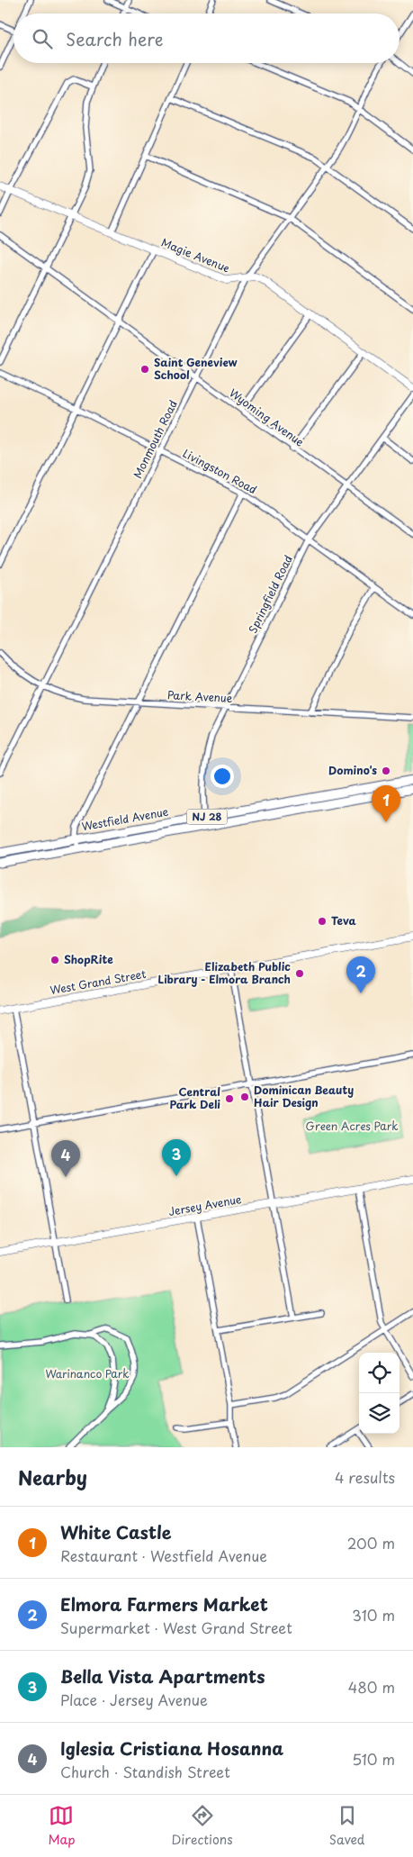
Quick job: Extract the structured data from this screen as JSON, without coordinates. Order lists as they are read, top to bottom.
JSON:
{
  "streets": {
    "main road": ["NJ 28", "Westfield Avenue"],
    "street": [
      "Magie Avenue",
      "Wyoming Avenue",
      "Monmouth Road",
      "Livingston Road",
      "Springfield Road",
      "Park Avenue",
      "West Grand Street",
      "Jersey Avenue"
    ]
  },
  "crossings": [
    ["Magie Avenue", "Monmouth Road"],
    ["Wyoming Avenue", "Monmouth Road"],
    ["Wyoming Avenue", "Springfield Road"],
    ["Monmouth Road", "Livingston Road"],
    ["Monmouth Road", "Park Avenue"],
    ["Livingston Road", "Springfield Road"],
    ["Springfield Road", "Park Avenue"],
    ["Springfield Road", "Westfield Avenue"]
  ],
  "parks": ["Green Acres Park", "Warinanco Park"],
  "places": [
    "Saint Geneview School",
    "Domino's",
    "Teva",
    "ShopRite",
    "Elizabeth Public Library - Elmora Branch",
    "Dominican Beauty Hair Design",
    "Central Park Deli"
  ],
  "page": {
    "search": "Search here",
    "pins": [
      "1",
      "2",
      "3",
      "4"
    ],
    "heading": ["Nearby", "4 results"],
    "list": [
      {
        "mark": "1",
        "name": "White Castle",
        "note": "Restaurant · Westfield Avenue",
        "value": "200 m"
      },
      {
        "mark": "2",
        "name": "Elmora Farmers Market",
        "note": "Supermarket · West Grand Street",
        "value": "310 m"
      },
      {
        "mark": "3",
        "name": "Bella Vista Apartments",
        "note": "Place · Jersey Avenue",
        "value": "480 m"
      },
      {
        "mark": "4",
        "name": "Iglesia Cristiana Hosanna",
        "note": "Church · Standish Street",
        "value": "510 m"
      }
    ],
    "nav": ["Map", "Directions", "Saved"]
  }
}
